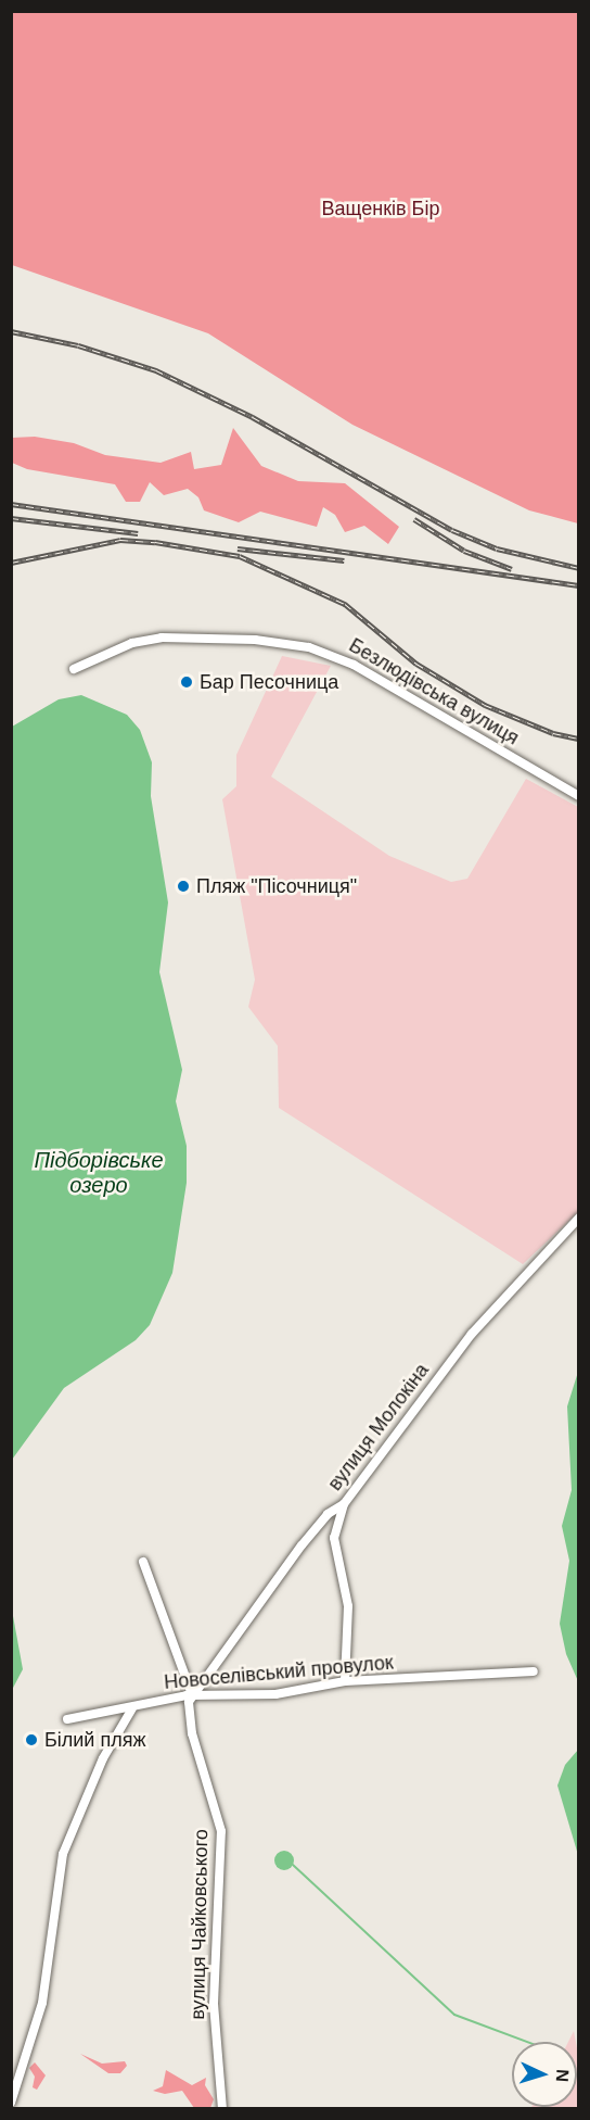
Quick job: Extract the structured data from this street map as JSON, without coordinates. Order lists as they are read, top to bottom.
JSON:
{
  "streets": {
    "street": [
      "Безлюдівська вулиця",
      "вулиця Молокіна",
      "Новоселівський провулок",
      "вулиця Чайковського"
    ]
  },
  "crossings": [
    ["вулиця Молокіна", "Новоселівський провулок"],
    ["вулиця Молокіна", "вулиця Чайковського"],
    ["Новоселівський провулок", "вулиця Чайковського"]
  ],
  "water": ["Підборівське озеро"],
  "parks": ["Ващенків Бір"],
  "places": ["Бар Песочница", "Пляж \"Пісочниця\"", "Білий пляж"],
  "north": "right"
}
